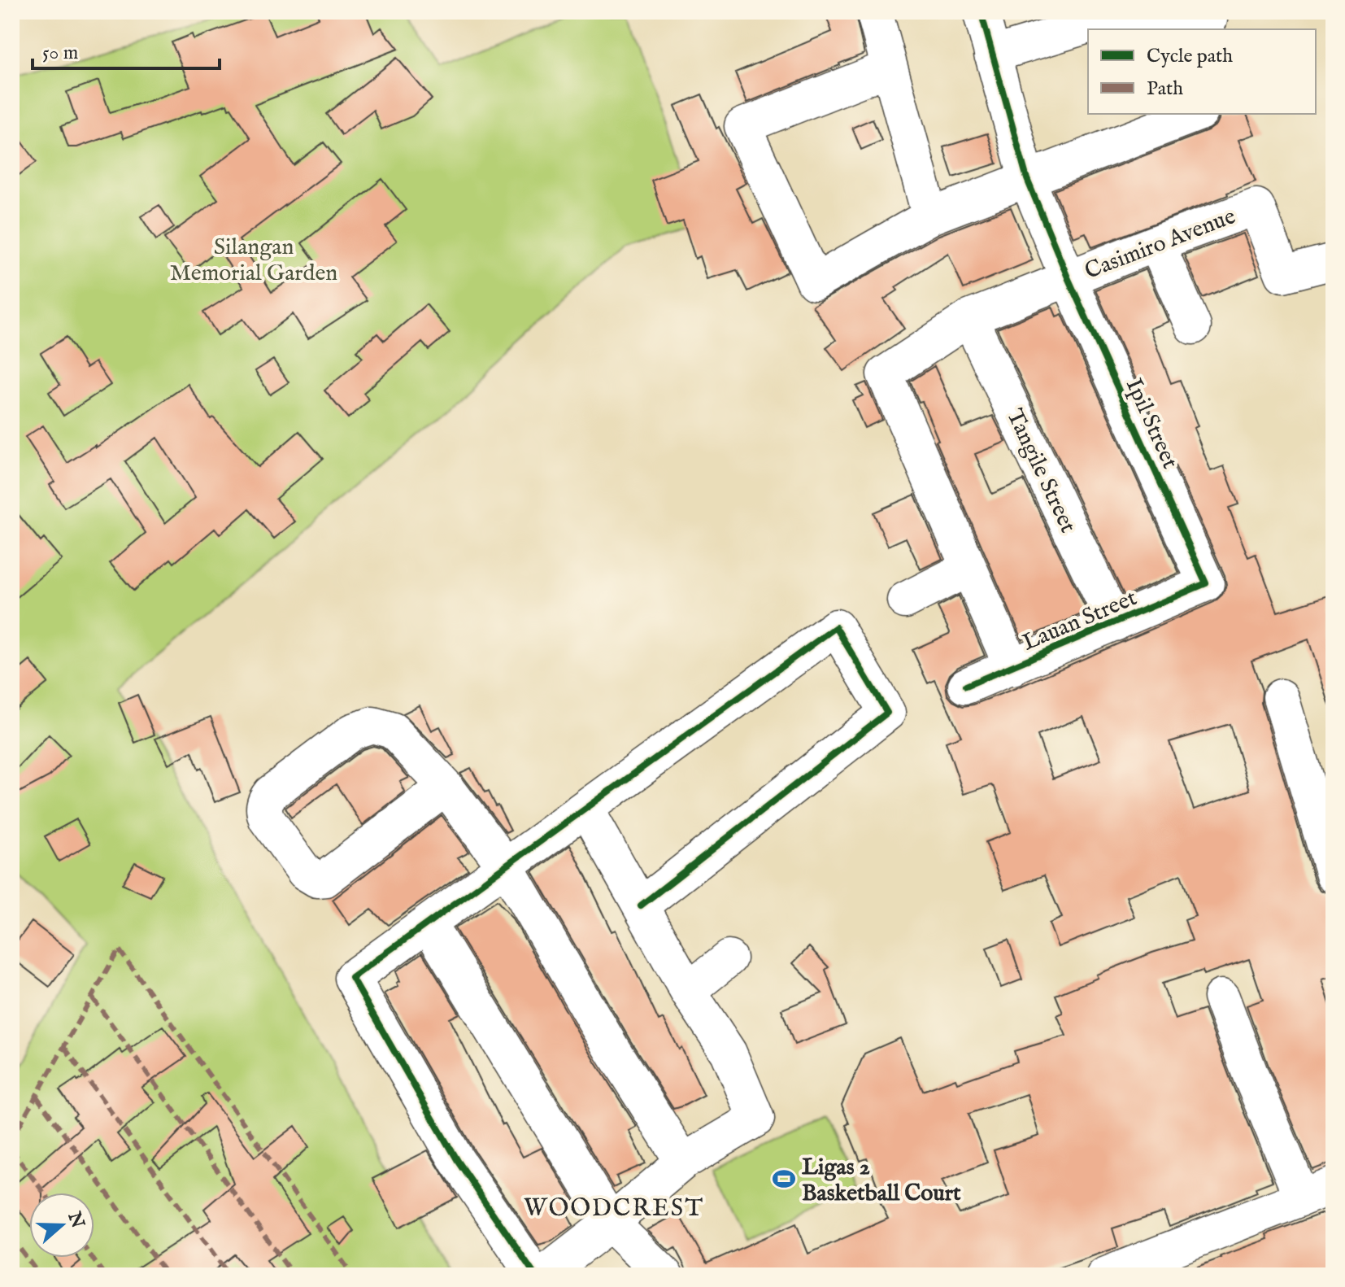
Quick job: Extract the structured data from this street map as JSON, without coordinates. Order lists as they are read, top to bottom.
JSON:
{
  "streets": {
    "street": [
      "Casimiro Avenue",
      "Ipil Street",
      "Tangile Street",
      "Lauan Street"
    ]
  },
  "crossings": [
    ["Casimiro Avenue", "Ipil Street"],
    ["Casimiro Avenue", "Tangile Street"],
    ["Ipil Street", "Lauan Street"],
    ["Tangile Street", "Lauan Street"]
  ],
  "districts": ["WOODCREST"],
  "parks": ["Silangan Memorial Garden"],
  "places": {
    "sports": ["Ligas 2 Basketball Court"]
  },
  "legend": ["Cycle path", "Path"],
  "scale_bar": "50 m",
  "north": "right"
}
